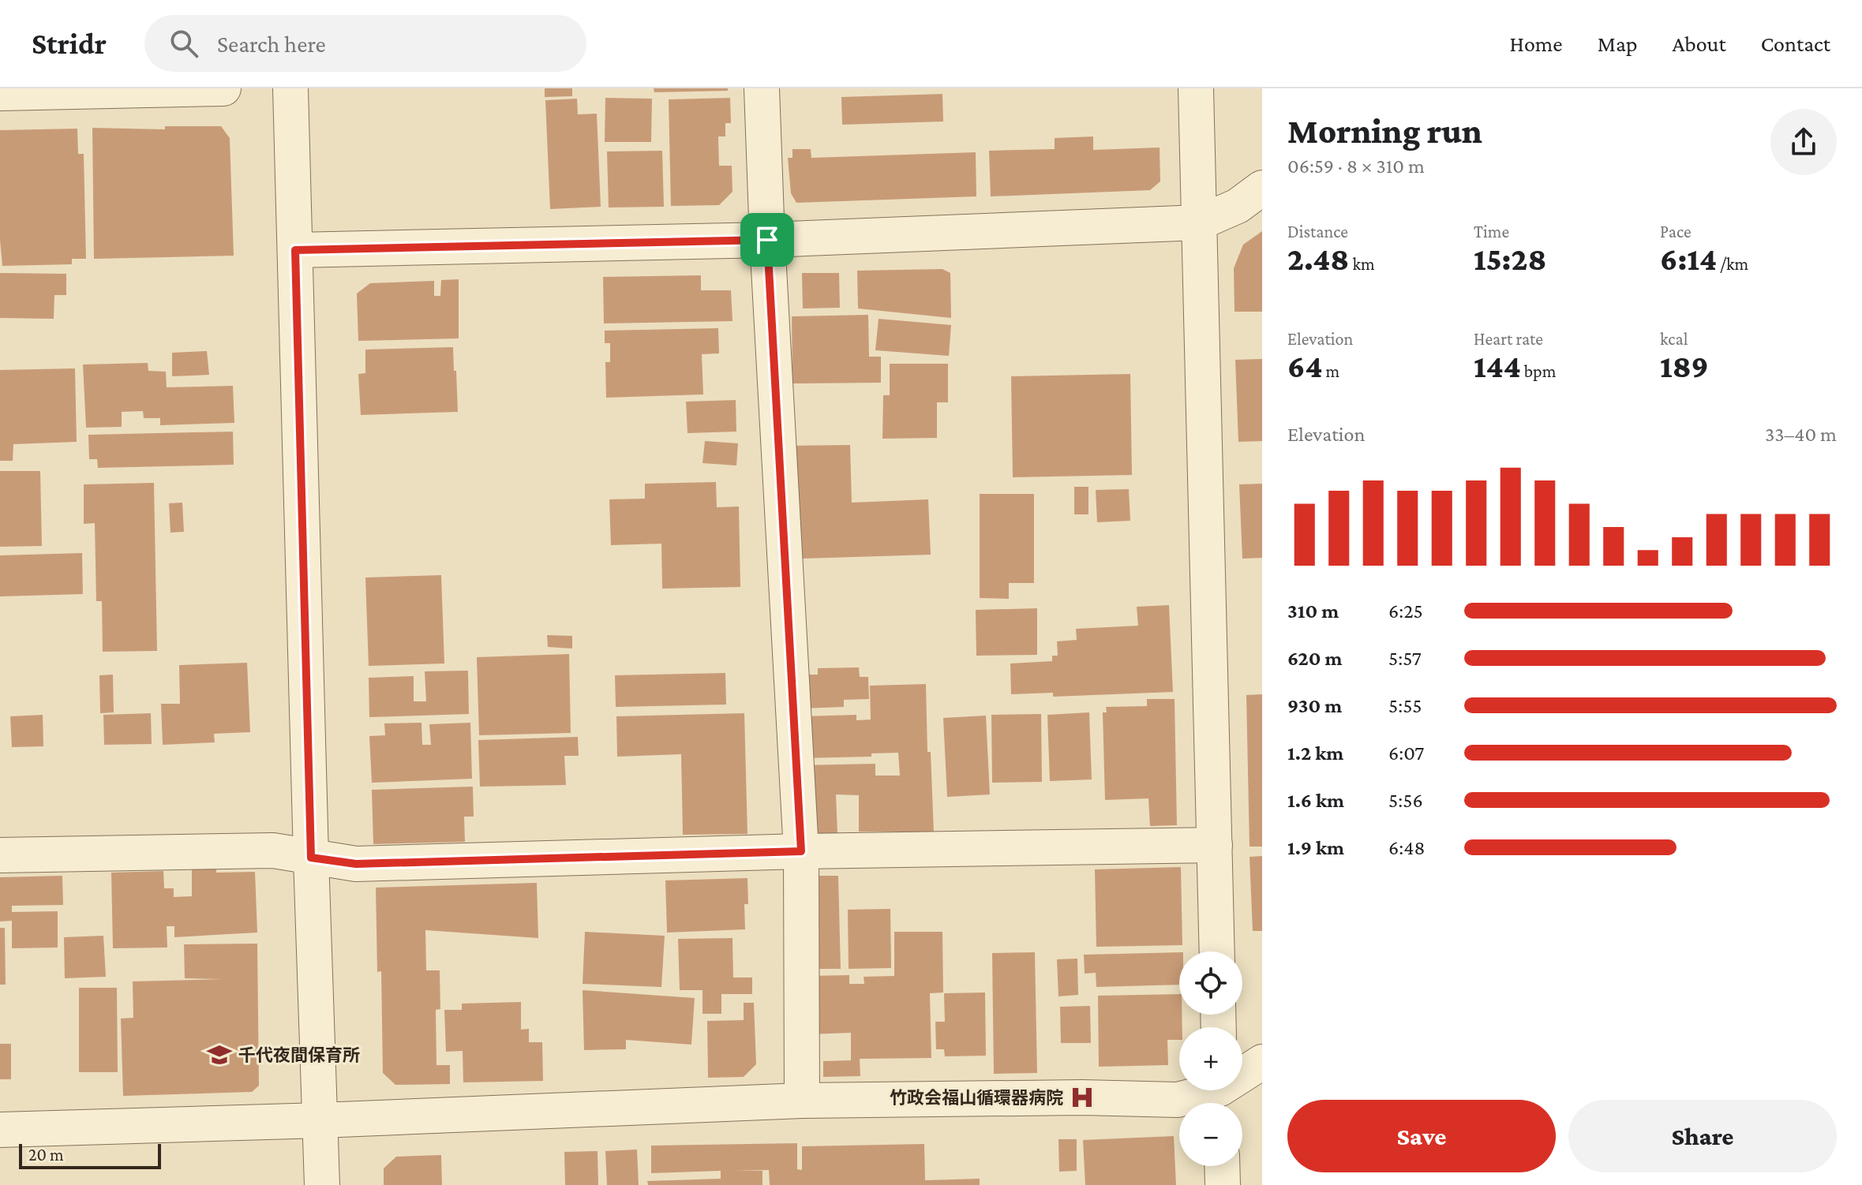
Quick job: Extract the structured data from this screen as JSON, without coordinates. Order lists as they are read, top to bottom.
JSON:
{
  "places": {
    "school or university": ["千代夜間保育所"],
    "hospital": ["竹政会福山循環器病院"]
  },
  "scale_bar": "20 m",
  "page": {
    "header": "Stridr",
    "search": "Search here",
    "nav": [
      "Home",
      "Map",
      "About",
      "Contact"
    ],
    "heading": ["Morning run", "06:59 · 8 × 310 m"],
    "stats": [
      ["Distance", "2.48 km"],
      ["Time", "15:28"],
      ["Pace", "6:14 /km"],
      ["Elevation", "64 m"],
      ["Heart rate", "144 bpm"],
      ["kcal", "189"]
    ],
    "chart": ["Elevation", "33–40 m"],
    "list": [
      {
        "name": "310 m",
        "note": "6:25"
      },
      {
        "name": "620 m",
        "note": "5:57"
      },
      {
        "name": "930 m",
        "note": "5:55"
      },
      {
        "name": "1.2 km",
        "note": "6:07"
      },
      {
        "name": "1.6 km",
        "note": "5:56"
      },
      {
        "name": "1.9 km",
        "note": "6:48"
      }
    ],
    "map_buttons": ["+", "−"],
    "buttons": ["Save", "Share"],
    "scale": "20 m"
  }
}
